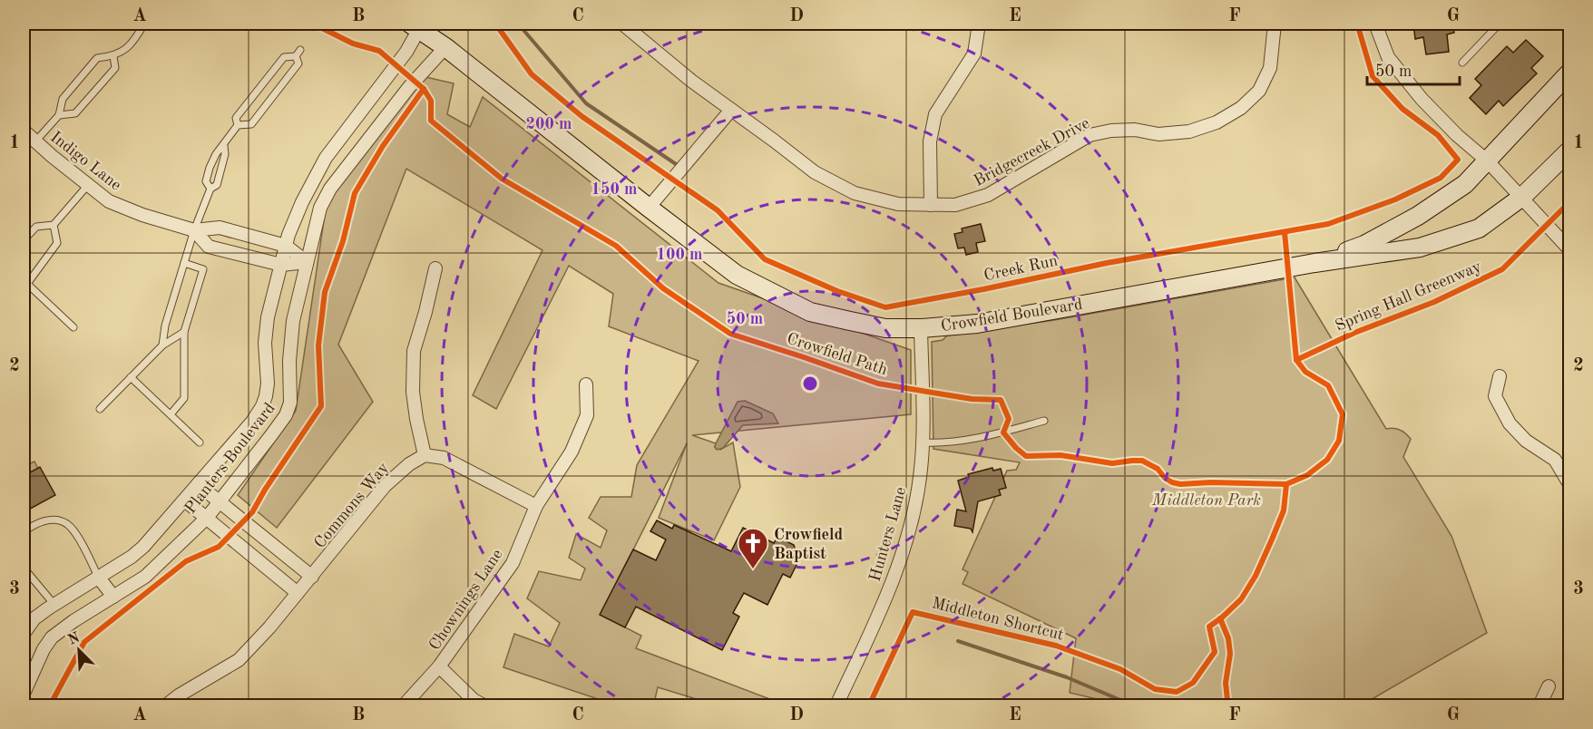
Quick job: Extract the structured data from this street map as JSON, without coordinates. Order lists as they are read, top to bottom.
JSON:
{
  "streets": {
    "main road": ["Crowfield Boulevard"],
    "street": [
      "Bridgecreek Drive",
      "Indigo Lane",
      "Planters Boulevard",
      "Commons Way",
      "Hunters Lane",
      "Chownings Lane"
    ],
    "cycle path": [
      "Creek Run",
      "Spring Hall Greenway",
      "Crowfield Path",
      "Middleton Shortcut"
    ]
  },
  "crossings": [
    ["Indigo Lane", "Planters Boulevard"],
    ["Crowfield Boulevard", "Planters Boulevard"],
    ["Crowfield Boulevard", "Hunters Lane"]
  ],
  "parks": ["Middleton Park"],
  "places": {
    "church": ["Crowfield Baptist"]
  },
  "scale_bar": "50 m",
  "north": "top left",
  "grid": {
    "columns": [
      "A",
      "B",
      "C",
      "D",
      "E",
      "F",
      "G"
    ],
    "rows": ["1", "2", "3"]
  },
  "rings": [
    "200 m",
    "150 m",
    "100 m",
    "50 m"
  ]
}
